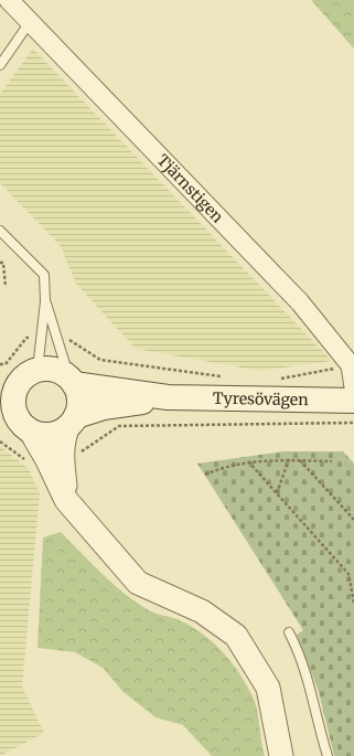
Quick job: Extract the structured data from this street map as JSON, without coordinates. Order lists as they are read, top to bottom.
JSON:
{
  "streets": {
    "main road": ["Tyresövägen"],
    "street": ["Tjärnstigen"]
  }
}
